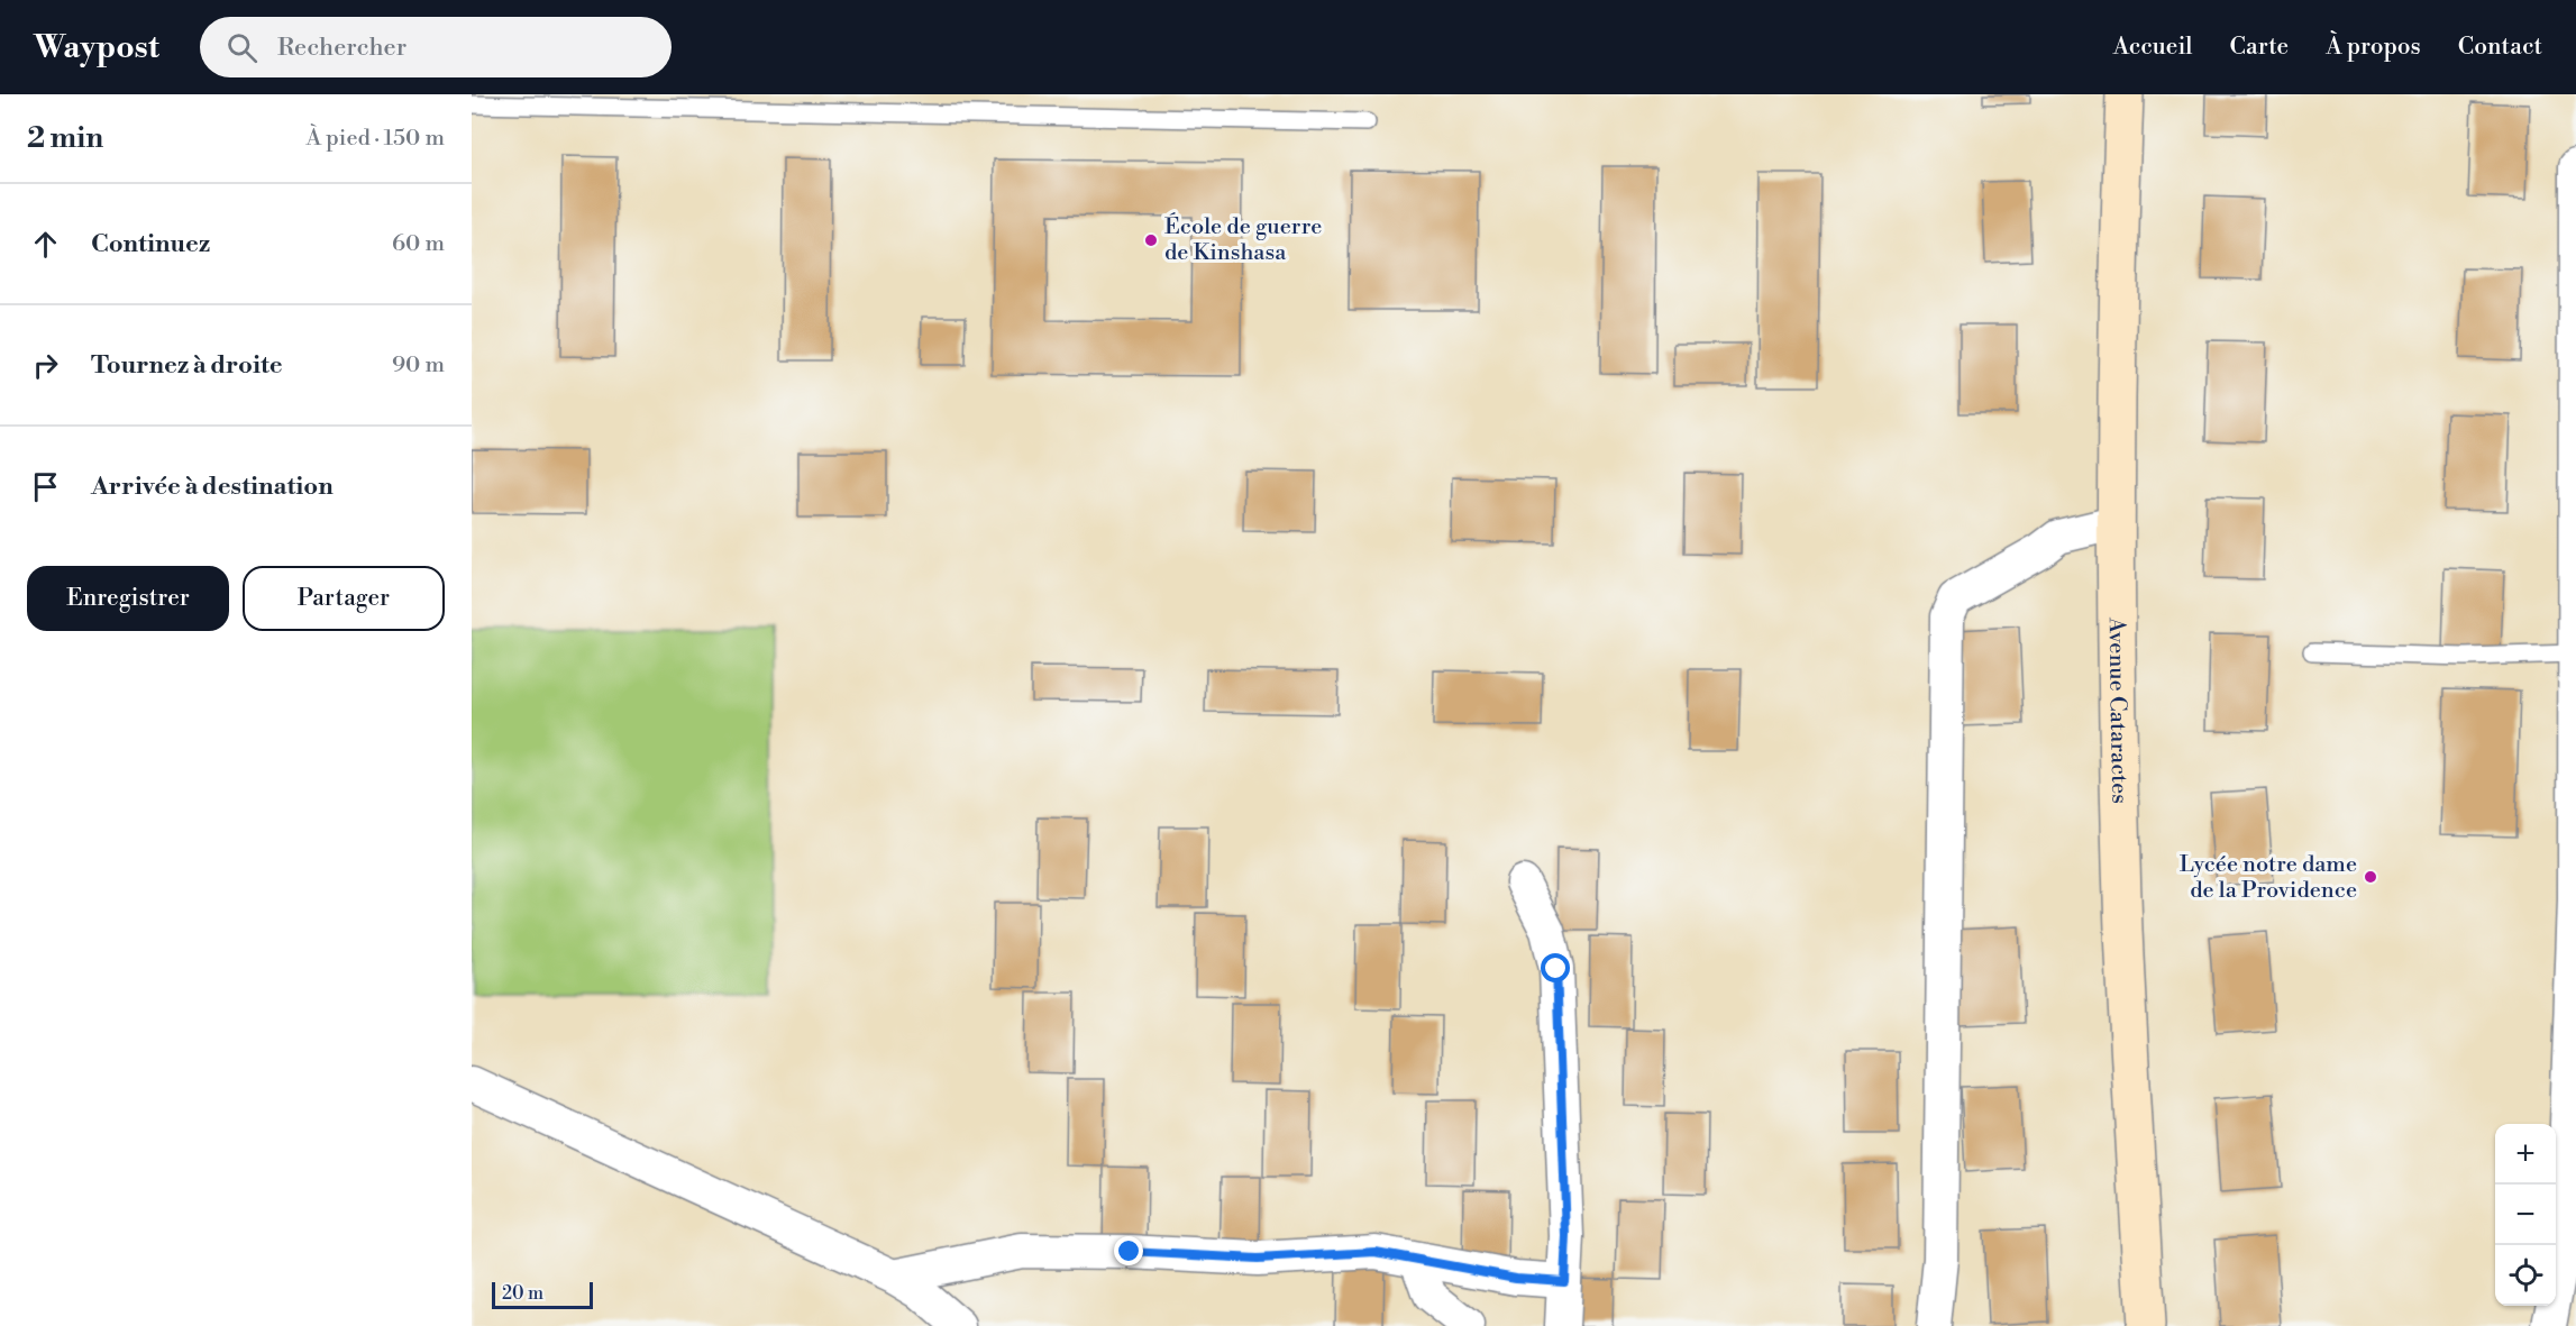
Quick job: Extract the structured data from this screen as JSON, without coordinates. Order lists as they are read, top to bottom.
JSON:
{
  "streets": {
    "street": ["Avenue Cataractes"]
  },
  "places": ["École de guerre de Kinshasa", "Lycée notre dame de la Providence"],
  "scale_bar": "20 m",
  "page": {
    "header": "Waypost",
    "search": "Rechercher",
    "nav": [
      "Accueil",
      "Carte",
      "À propos",
      "Contact"
    ],
    "heading": ["2 min", "À pied · 150 m"],
    "list": [
      ["Continuez", "60 m"],
      ["Tournez à droite", "90 m"],
      "Arrivée à destination"
    ],
    "buttons": ["Enregistrer", "Partager"],
    "map_buttons": ["+", "−"],
    "scale": "20 m"
  }
}
